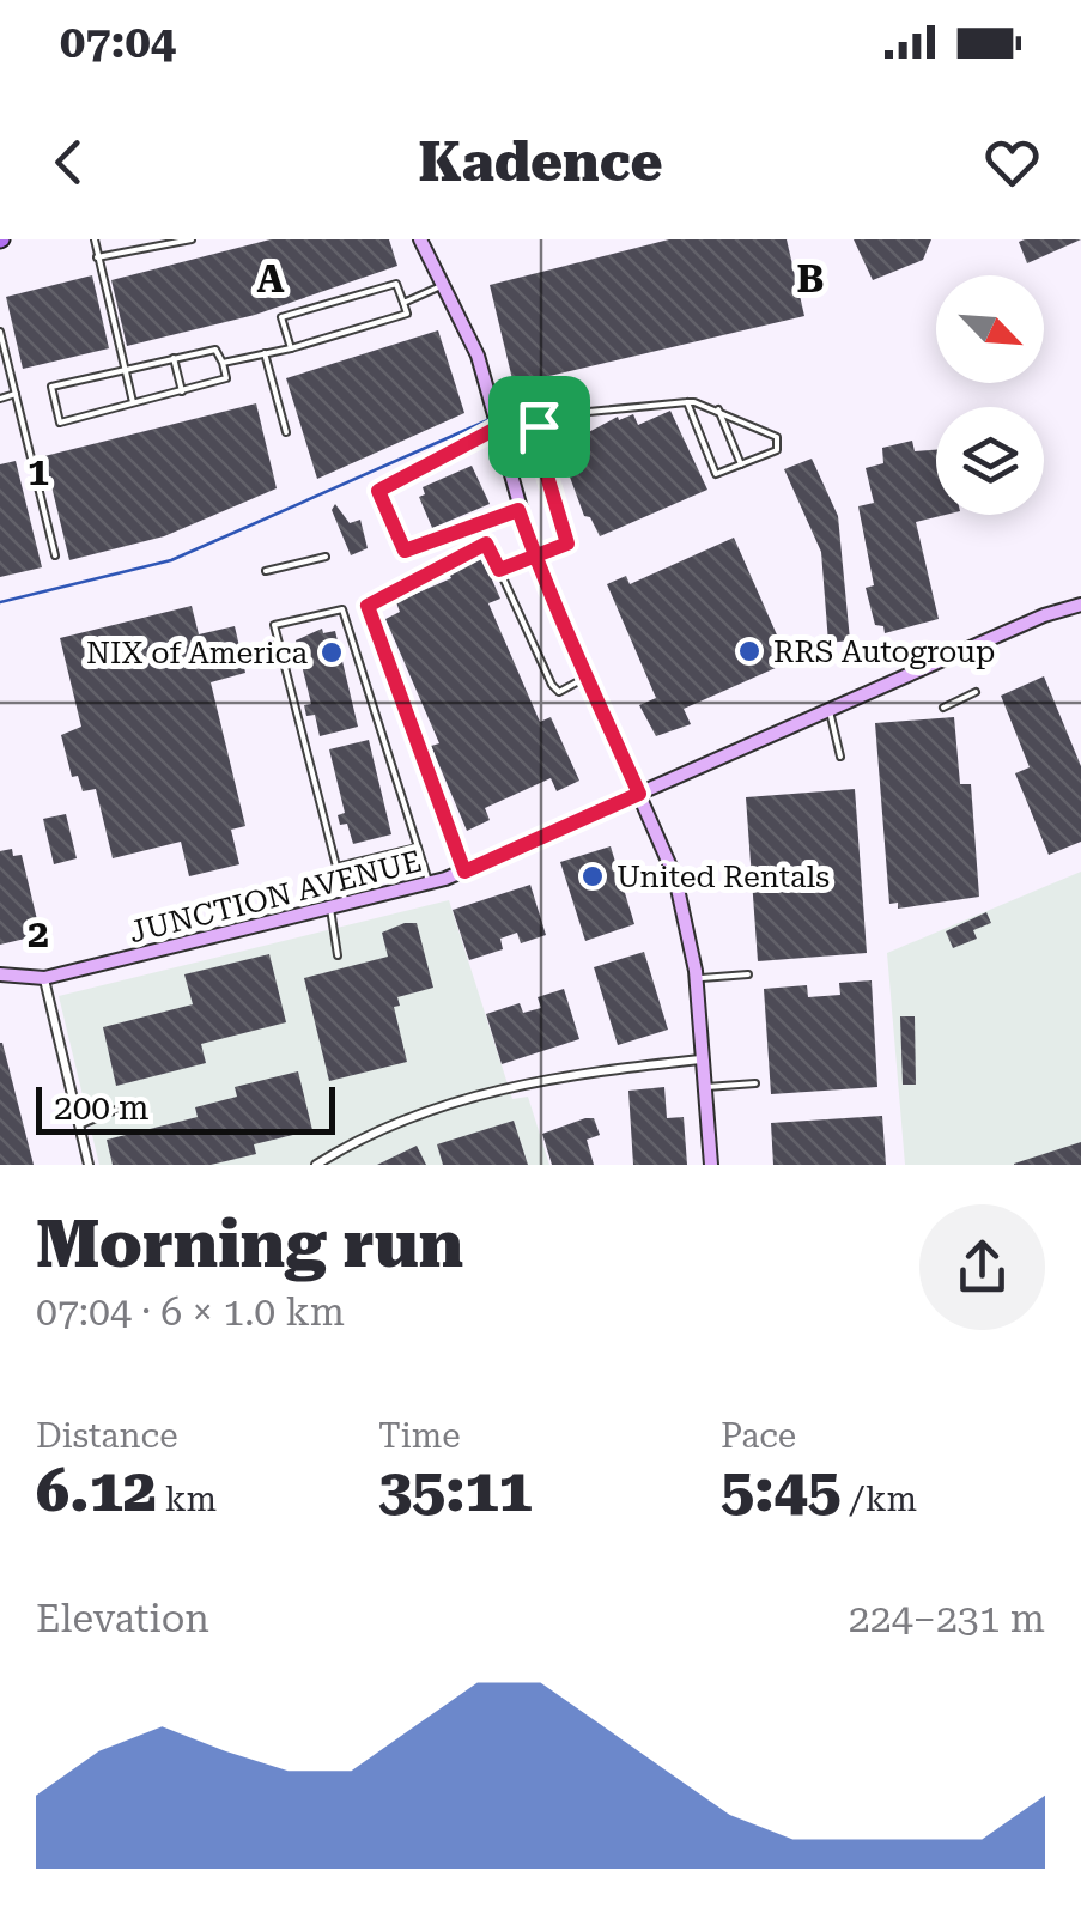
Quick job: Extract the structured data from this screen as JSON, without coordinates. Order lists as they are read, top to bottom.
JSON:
{
  "streets": {
    "street": ["JUNCTION AVENUE"]
  },
  "places": ["RRS Autogroup", "NIX of America", "United Rentals"],
  "scale_bar": "200 m",
  "north": "bottom right",
  "page": {
    "status": "07:04",
    "header": "Kadence",
    "scale": "200 m",
    "heading": ["Morning run", "07:04 · 6 × 1.0 km"],
    "stats": [
      ["Distance", "6.12 km"],
      ["Time", "35:11"],
      ["Pace", "5:45 /km"]
    ],
    "chart": ["Elevation", "224–231 m"]
  },
  "grid": {
    "columns": ["A", "B"],
    "rows": ["1", "2"]
  }
}
